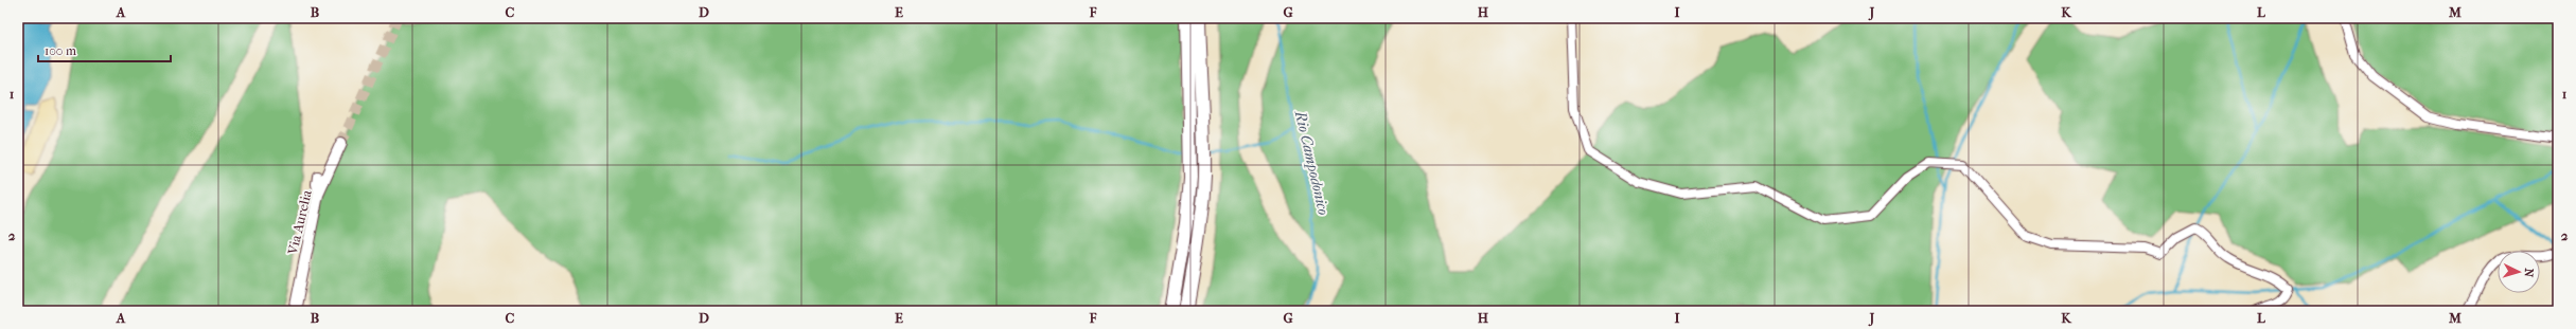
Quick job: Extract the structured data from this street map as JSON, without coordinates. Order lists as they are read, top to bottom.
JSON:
{
  "streets": {
    "main road": ["Via Aurelia"]
  },
  "water": ["Rio Campodonico"],
  "scale_bar": "100 m",
  "north": "right",
  "grid": {
    "columns": [
      "A",
      "B",
      "C",
      "D",
      "E",
      "F",
      "G",
      "H",
      "I",
      "J",
      "K",
      "L",
      "M"
    ],
    "rows": ["1", "2"]
  }
}
